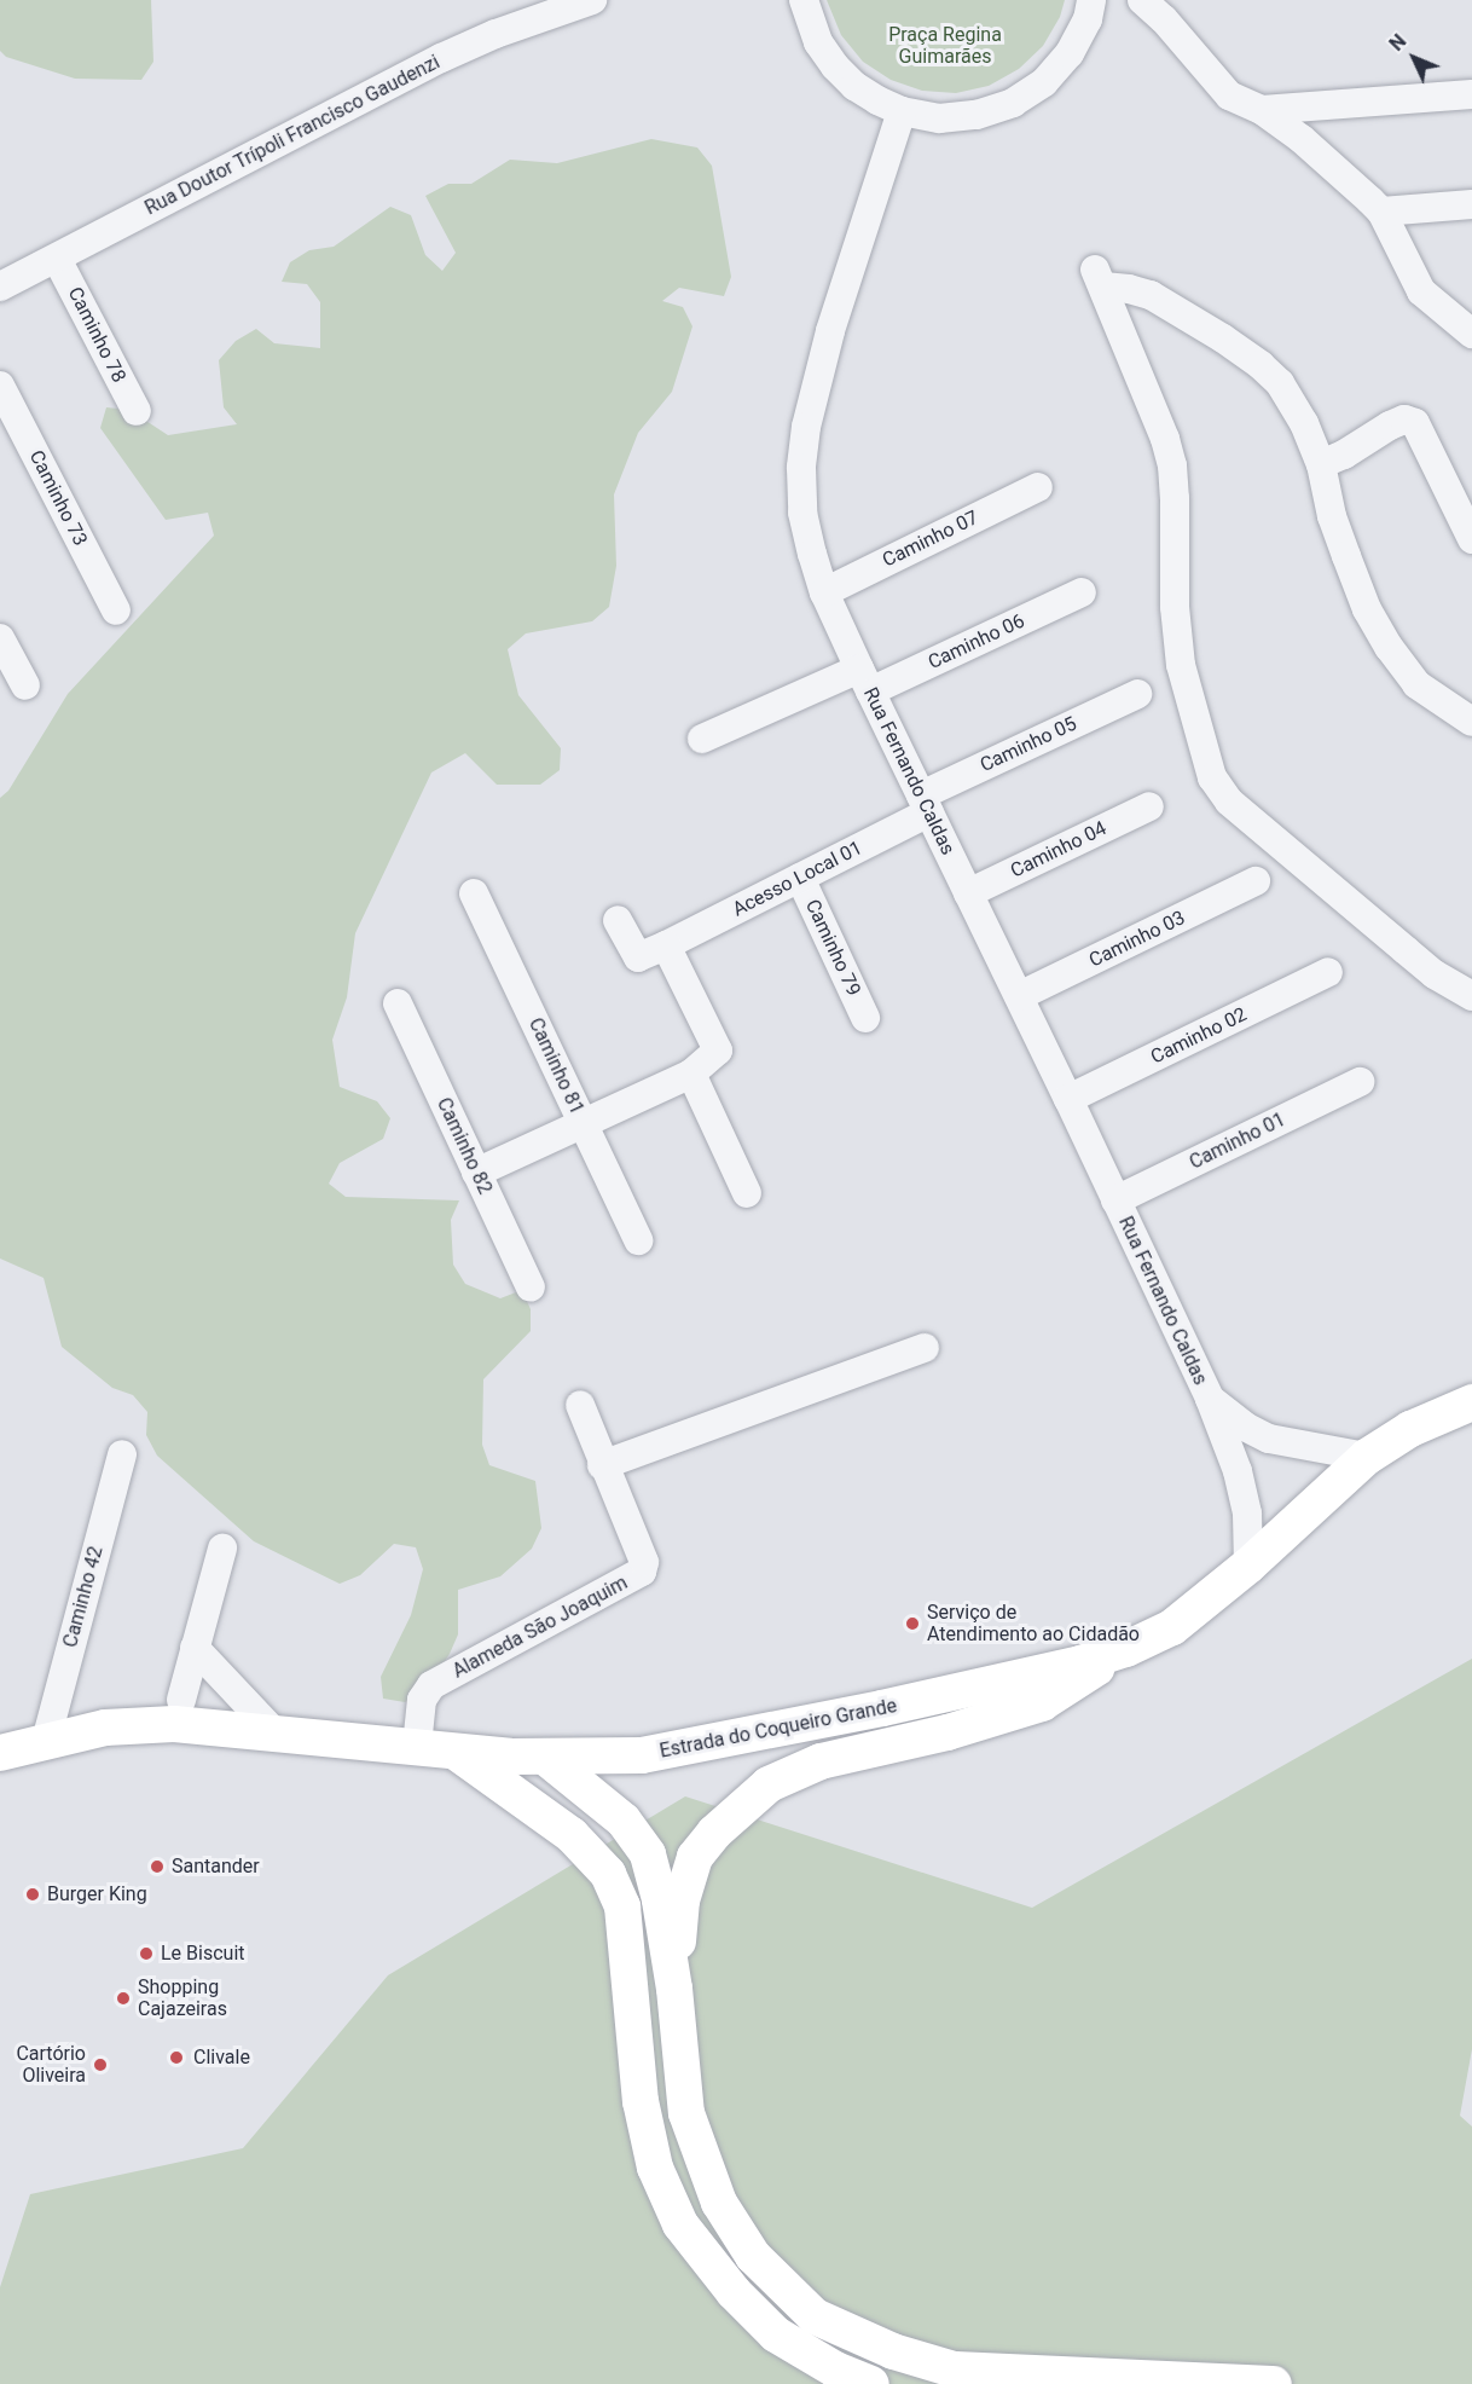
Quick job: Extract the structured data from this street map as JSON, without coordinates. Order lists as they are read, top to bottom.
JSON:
{
  "streets": {
    "main road": ["Estrada do Coqueiro Grande"],
    "street": [
      "Rua Doutor Trípoli Francisco Gaudenzi",
      "Caminho 78",
      "Caminho 73",
      "Caminho 07",
      "Caminho 06",
      "Caminho 05",
      "Rua Fernando Caldas",
      "Caminho 04",
      "Acesso Local 01",
      "Caminho 03",
      "Caminho 79",
      "Caminho 02",
      "Caminho 81",
      "Caminho 01",
      "Caminho 82",
      "Caminho 42",
      "Alameda São Joaquim"
    ]
  },
  "crossings": [
    ["Rua Doutor Trípoli Francisco Gaudenzi", "Caminho 78"],
    ["Caminho 07", "Rua Fernando Caldas"],
    ["Caminho 06", "Rua Fernando Caldas"],
    ["Caminho 05", "Rua Fernando Caldas"],
    ["Caminho 05", "Acesso Local 01"],
    ["Rua Fernando Caldas", "Caminho 04"],
    ["Rua Fernando Caldas", "Acesso Local 01"],
    ["Rua Fernando Caldas", "Caminho 03"],
    ["Rua Fernando Caldas", "Caminho 02"],
    ["Rua Fernando Caldas", "Caminho 01"],
    ["Rua Fernando Caldas", "Estrada do Coqueiro Grande"],
    ["Acesso Local 01", "Caminho 79"],
    ["Caminho 42", "Estrada do Coqueiro Grande"],
    ["Alameda São Joaquim", "Estrada do Coqueiro Grande"]
  ],
  "parks": ["Praça Regina Guimarães"],
  "places": [
    "Serviço de Atendimento ao Cidadão",
    "Santander",
    "Burger King",
    "Le Biscuit",
    "Shopping Cajazeiras",
    "Clivale",
    "Cartório Oliveira"
  ],
  "north": "top left"
}
